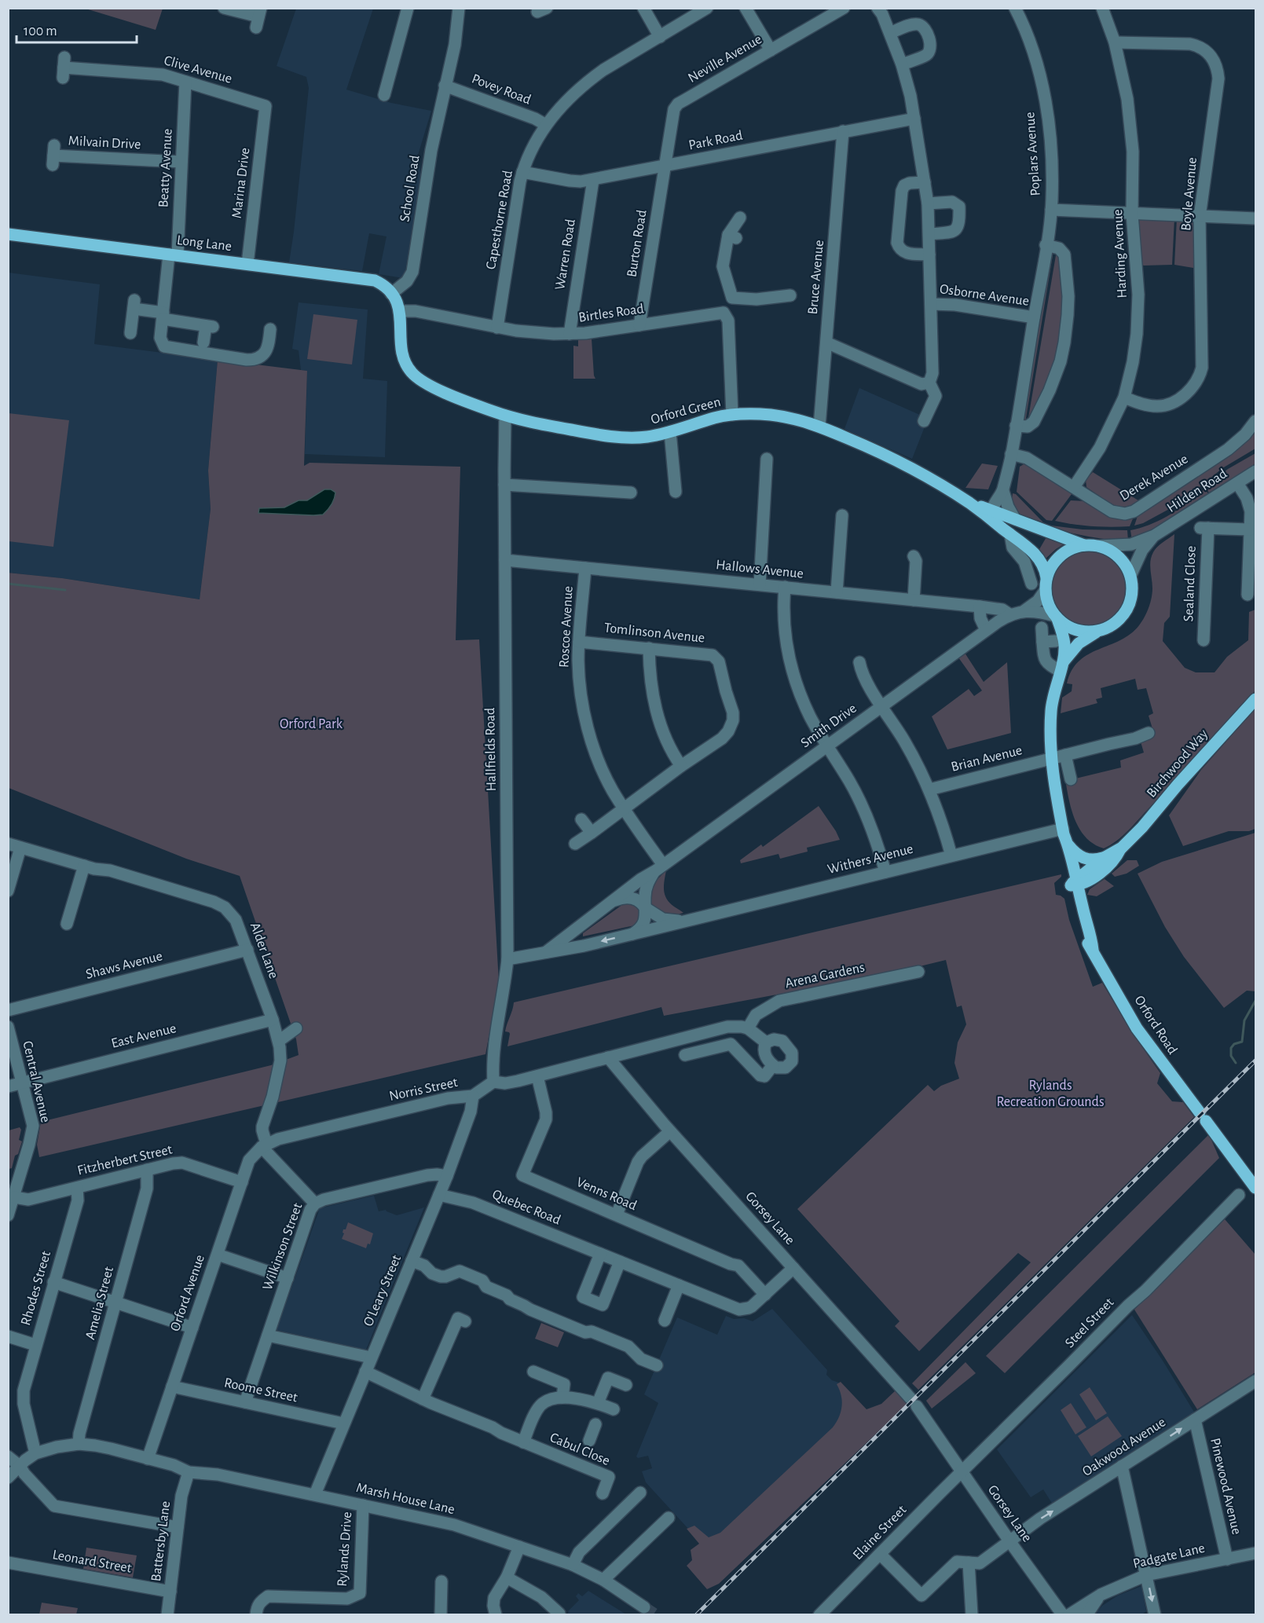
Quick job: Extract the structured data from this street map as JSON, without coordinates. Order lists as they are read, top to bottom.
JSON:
{
  "streets": {
    "main road": [
      "Long Lane",
      "Orford Green",
      "Birchwood Way",
      "Orford Road"
    ],
    "street": [
      "Neville Avenue",
      "Clive Avenue",
      "Povey Road",
      "Park Road",
      "Milvain Drive",
      "Poplars Avenue",
      "Beatty Avenue",
      "Marina Drive",
      "School Road",
      "Boyle Avenue",
      "Capesthorne Road",
      "Burton Road",
      "Harding Avenue",
      "Warren Road",
      "Bruce Avenue",
      "Osborne Avenue",
      "Birtles Road",
      "Derek Avenue",
      "Hilden Road",
      "Hallows Avenue",
      "Sealand Close",
      "Roscoe Avenue",
      "Tomlinson Avenue",
      "Smith Drive",
      "Hallfields Road",
      "Brian Avenue",
      "Withers Avenue",
      "Alder Lane",
      "Shaws Avenue",
      "Arena Gardens",
      "East Avenue",
      "Central Avenue",
      "Norris Street",
      "Fitzherbert Street",
      "Venns Road",
      "Quebec Road",
      "Gorsey Lane",
      "Wilkinson Street",
      "Rhodes Street",
      "O'Leary Street",
      "Orford Avenue",
      "Amelia Street",
      "Steel Street",
      "Roome Street",
      "Oakwood Avenue",
      "Cabul Close",
      "Pinewood Avenue",
      "Marsh House Lane",
      "Elaine Street",
      "Battersby Lane",
      "Rylands Drive",
      "Padgate Lane",
      "Leonard Street"
    ]
  },
  "crossings": [
    ["Neville Avenue", "Park Road"],
    ["Neville Avenue", "Burton Road"],
    ["Clive Avenue", "Beatty Avenue"],
    ["Clive Avenue", "Marina Drive"],
    ["Povey Road", "School Road"],
    ["Povey Road", "Capesthorne Road"],
    ["Park Road", "Capesthorne Road"],
    ["Park Road", "Burton Road"],
    ["Park Road", "Warren Road"],
    ["Park Road", "Bruce Avenue"],
    ["Milvain Drive", "Beatty Avenue"],
    ["Poplars Avenue", "Osborne Avenue"],
    ["Poplars Avenue", "Orford Green"],
    ["Poplars Avenue", "Derek Avenue"],
    ["Beatty Avenue", "Long Lane"],
    ["Marina Drive", "Long Lane"],
    ["School Road", "Long Lane"],
    ["Boyle Avenue", "Harding Avenue"],
    ["Capesthorne Road", "Birtles Road"],
    ["Burton Road", "Birtles Road"],
    ["Harding Avenue", "Derek Avenue"],
    ["Warren Road", "Birtles Road"],
    ["Bruce Avenue", "Orford Green"],
    ["Birtles Road", "Orford Green"],
    ["Orford Green", "Hilden Road"],
    ["Orford Green", "Smith Drive"],
    ["Orford Green", "Hallfields Road"],
    ["Orford Green", "Orford Road"],
    ["Hilden Road", "Smith Drive"],
    ["Hilden Road", "Orford Road"],
    ["Hallows Avenue", "Roscoe Avenue"],
    ["Hallows Avenue", "Smith Drive"],
    ["Hallows Avenue", "Hallfields Road"],
    ["Roscoe Avenue", "Tomlinson Avenue"],
    ["Roscoe Avenue", "Smith Drive"],
    ["Smith Drive", "Withers Avenue"],
    ["Smith Drive", "Orford Road"],
    ["Hallfields Road", "Withers Avenue"],
    ["Hallfields Road", "Norris Street"],
    ["Brian Avenue", "Orford Road"],
    ["Birchwood Way", "Orford Road"],
    ["Withers Avenue", "Orford Road"],
    ["Alder Lane", "Shaws Avenue"],
    ["Alder Lane", "East Avenue"],
    ["Alder Lane", "Norris Street"],
    ["Alder Lane", "Orford Avenue"],
    ["East Avenue", "Central Avenue"],
    ["Central Avenue", "Fitzherbert Street"],
    ["Norris Street", "O'Leary Street"],
    ["Norris Street", "Orford Avenue"],
    ["Fitzherbert Street", "Rhodes Street"],
    ["Fitzherbert Street", "Orford Avenue"],
    ["Fitzherbert Street", "Amelia Street"],
    ["Venns Road", "Quebec Road"],
    ["Quebec Road", "Gorsey Lane"],
    ["Quebec Road", "O'Leary Street"],
    ["Gorsey Lane", "Steel Street"],
    ["Gorsey Lane", "Oakwood Avenue"],
    ["Gorsey Lane", "Elaine Street"],
    ["Wilkinson Street", "O'Leary Street"],
    ["Wilkinson Street", "Roome Street"],
    ["Rhodes Street", "Marsh House Lane"],
    ["O'Leary Street", "Roome Street"],
    ["O'Leary Street", "Cabul Close"],
    ["O'Leary Street", "Marsh House Lane"],
    ["Orford Avenue", "Roome Street"],
    ["Orford Avenue", "Marsh House Lane"],
    ["Amelia Street", "Marsh House Lane"],
    ["Steel Street", "Elaine Street"],
    ["Oakwood Avenue", "Pinewood Avenue"],
    ["Oakwood Avenue", "Elaine Street"],
    ["Pinewood Avenue", "Padgate Lane"],
    ["Marsh House Lane", "Battersby Lane"],
    ["Marsh House Lane", "Rylands Drive"],
    ["Battersby Lane", "Leonard Street"]
  ],
  "one_way": ["Oakwood Avenue"],
  "parks": ["Orford Park", "Rylands Recreation Grounds"],
  "scale_bar": "100 m"
}
